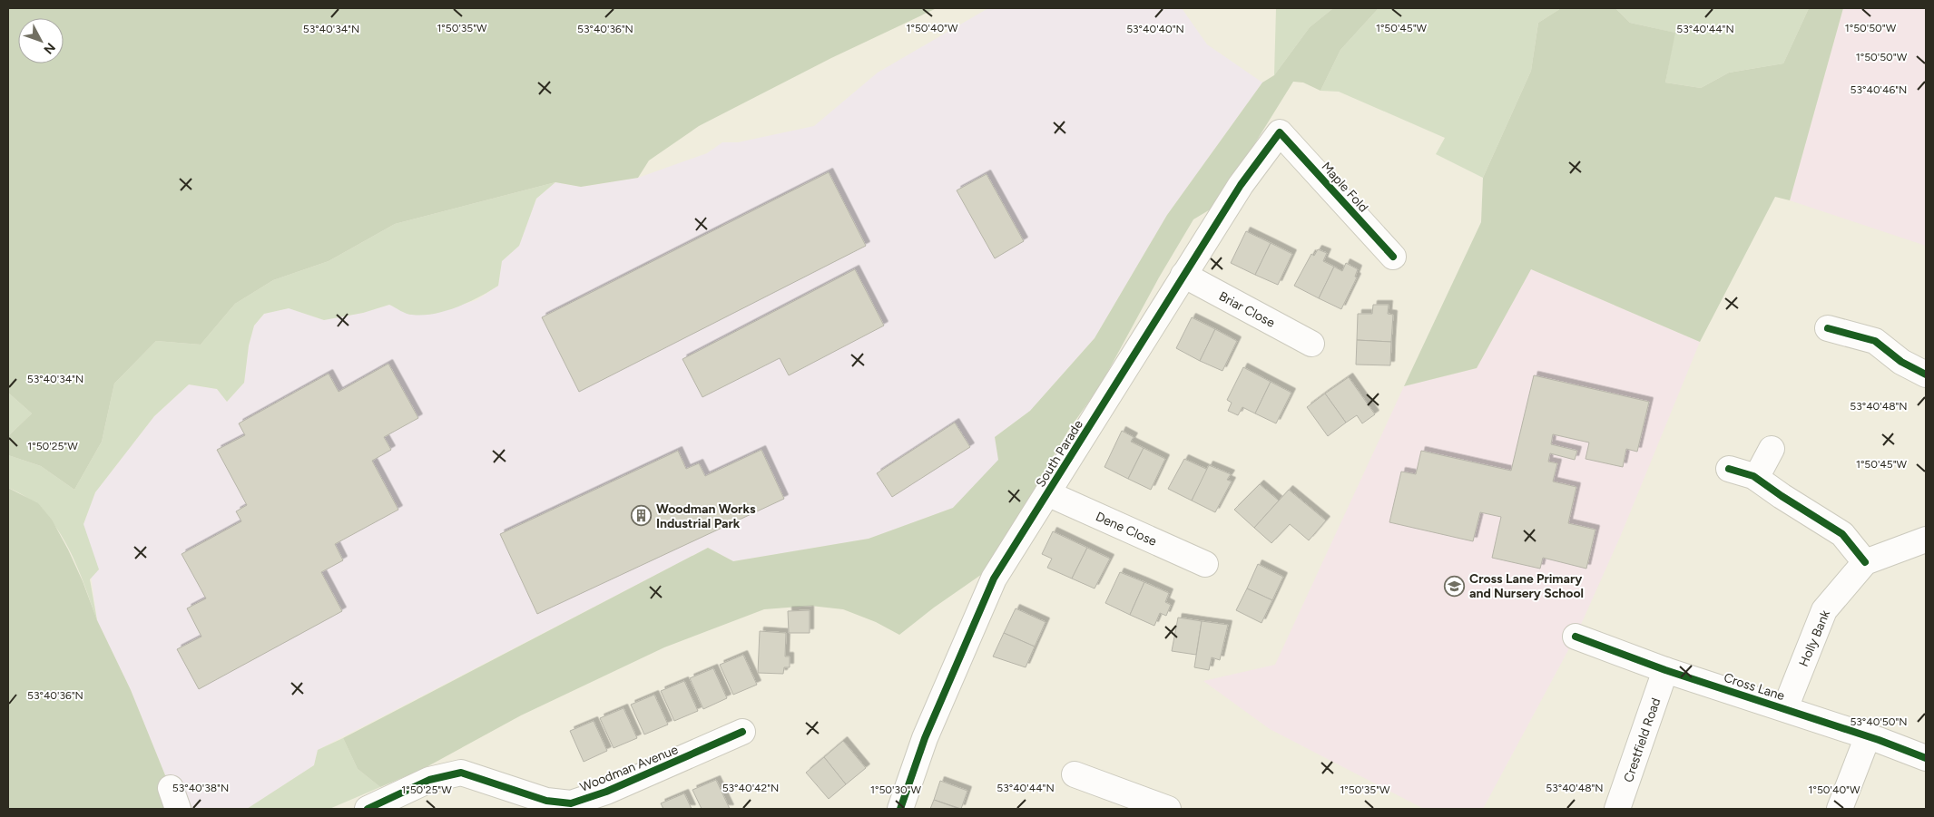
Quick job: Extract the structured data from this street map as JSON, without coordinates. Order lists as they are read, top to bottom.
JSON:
{
  "streets": {
    "street": [
      "Maple Fold",
      "Briar Close",
      "South Parade",
      "Dene Close",
      "Holly Bank",
      "Cross Lane",
      "Crestfield Road",
      "Woodman Avenue"
    ]
  },
  "crossings": [
    ["Maple Fold", "South Parade"],
    ["Briar Close", "South Parade"],
    ["South Parade", "Dene Close"],
    ["Holly Bank", "Cross Lane"],
    ["Cross Lane", "Crestfield Road"]
  ],
  "places": {
    "building": ["Woodman Works Industrial Park"],
    "school or university": ["Cross Lane Primary and Nursery School"]
  },
  "north": "bottom right",
  "coordinates": [
    "1°50'35\"W",
    "1°50'40\"W",
    "1°50'45\"W",
    "1°50'50\"W",
    "53°40'36\"N",
    "53°40'34\"N",
    "53°40'40\"N",
    "53°40'44\"N",
    "53°40'46\"N",
    "53°40'48\"N",
    "1°50'25\"W",
    "53°40'50\"N",
    "53°40'38\"N",
    "53°40'42\"N",
    "1°50'30\"W"
  ]
}
